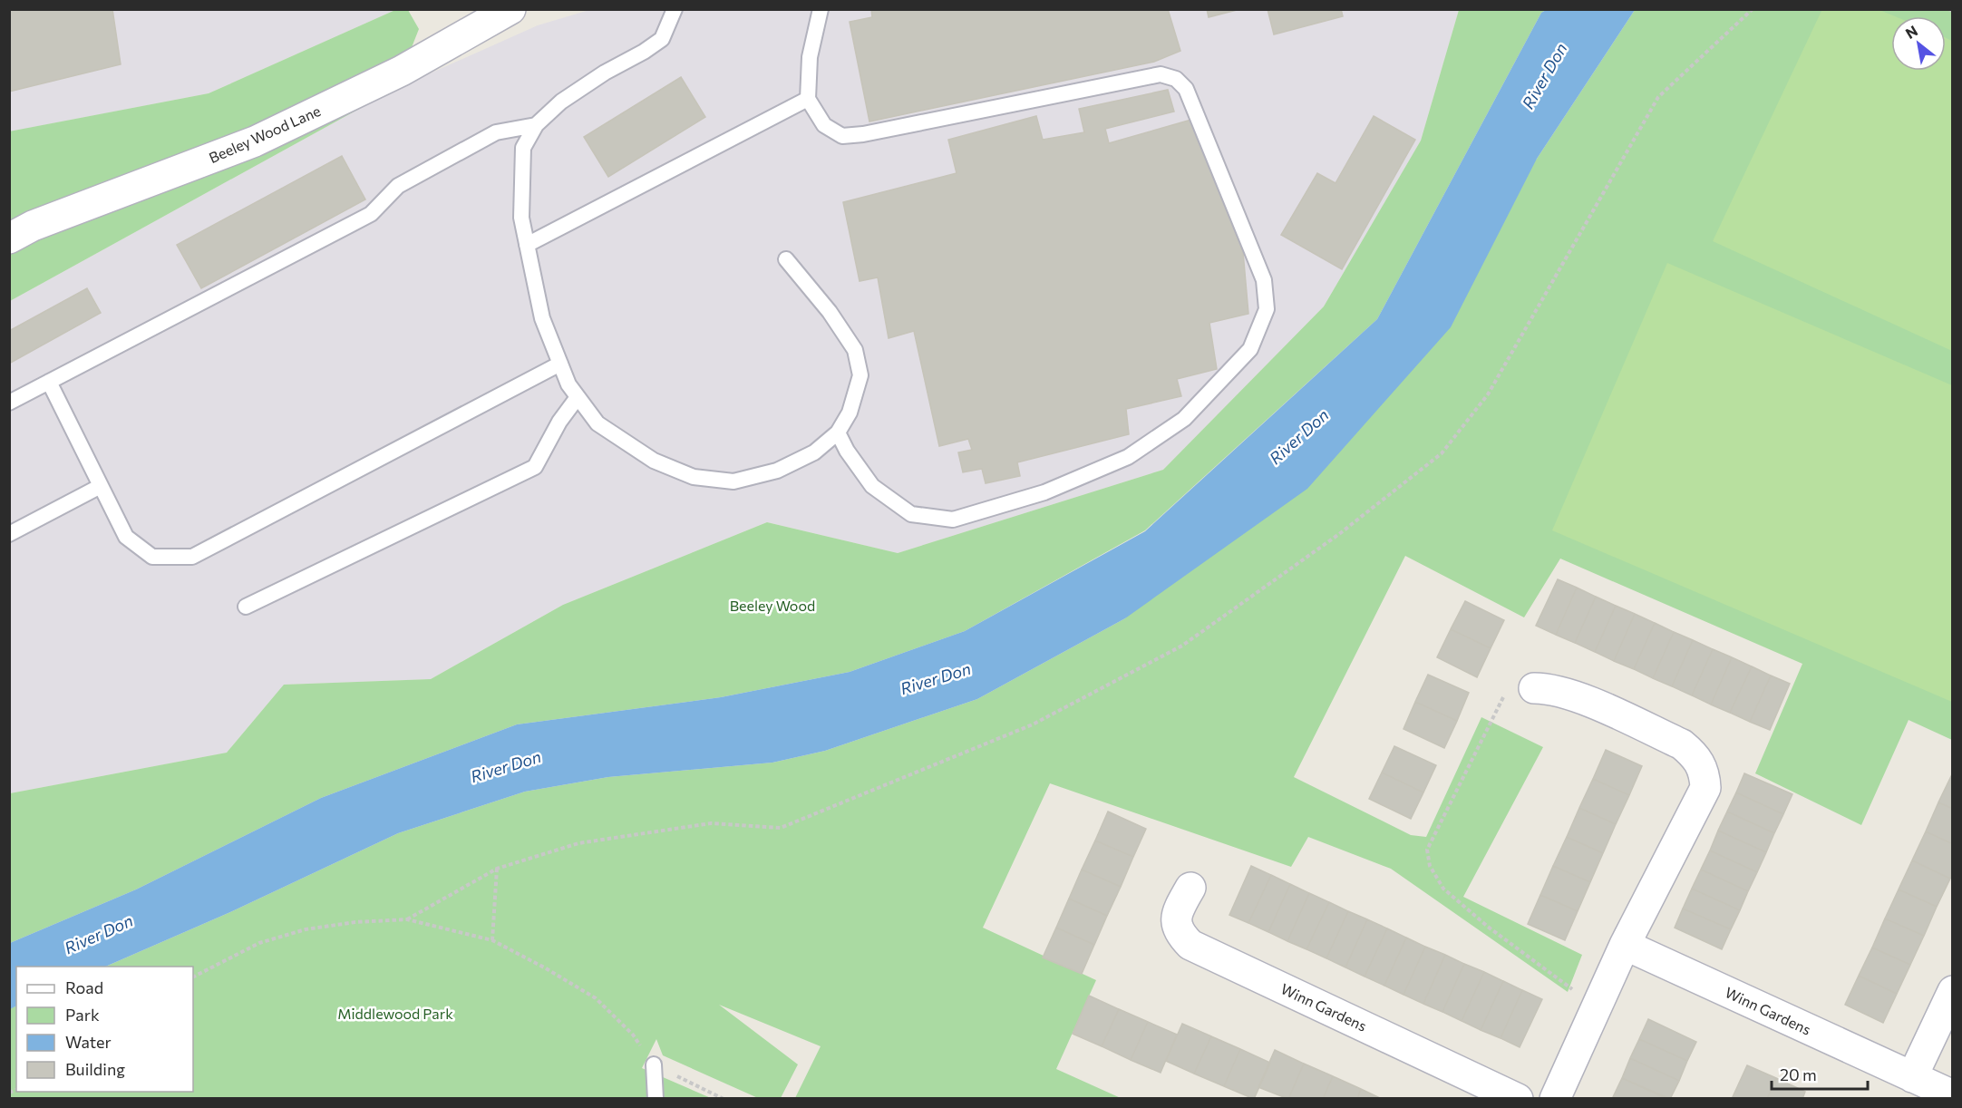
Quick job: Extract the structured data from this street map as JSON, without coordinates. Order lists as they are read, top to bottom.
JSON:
{
  "streets": {
    "street": ["Beeley Wood Lane", "Winn Gardens"]
  },
  "water": ["River Don"],
  "parks": ["Beeley Wood", "Middlewood Park"],
  "legend": [
    "Road",
    "Park",
    "Water",
    "Building"
  ],
  "scale_bar": "20 m",
  "north": "top left"
}
